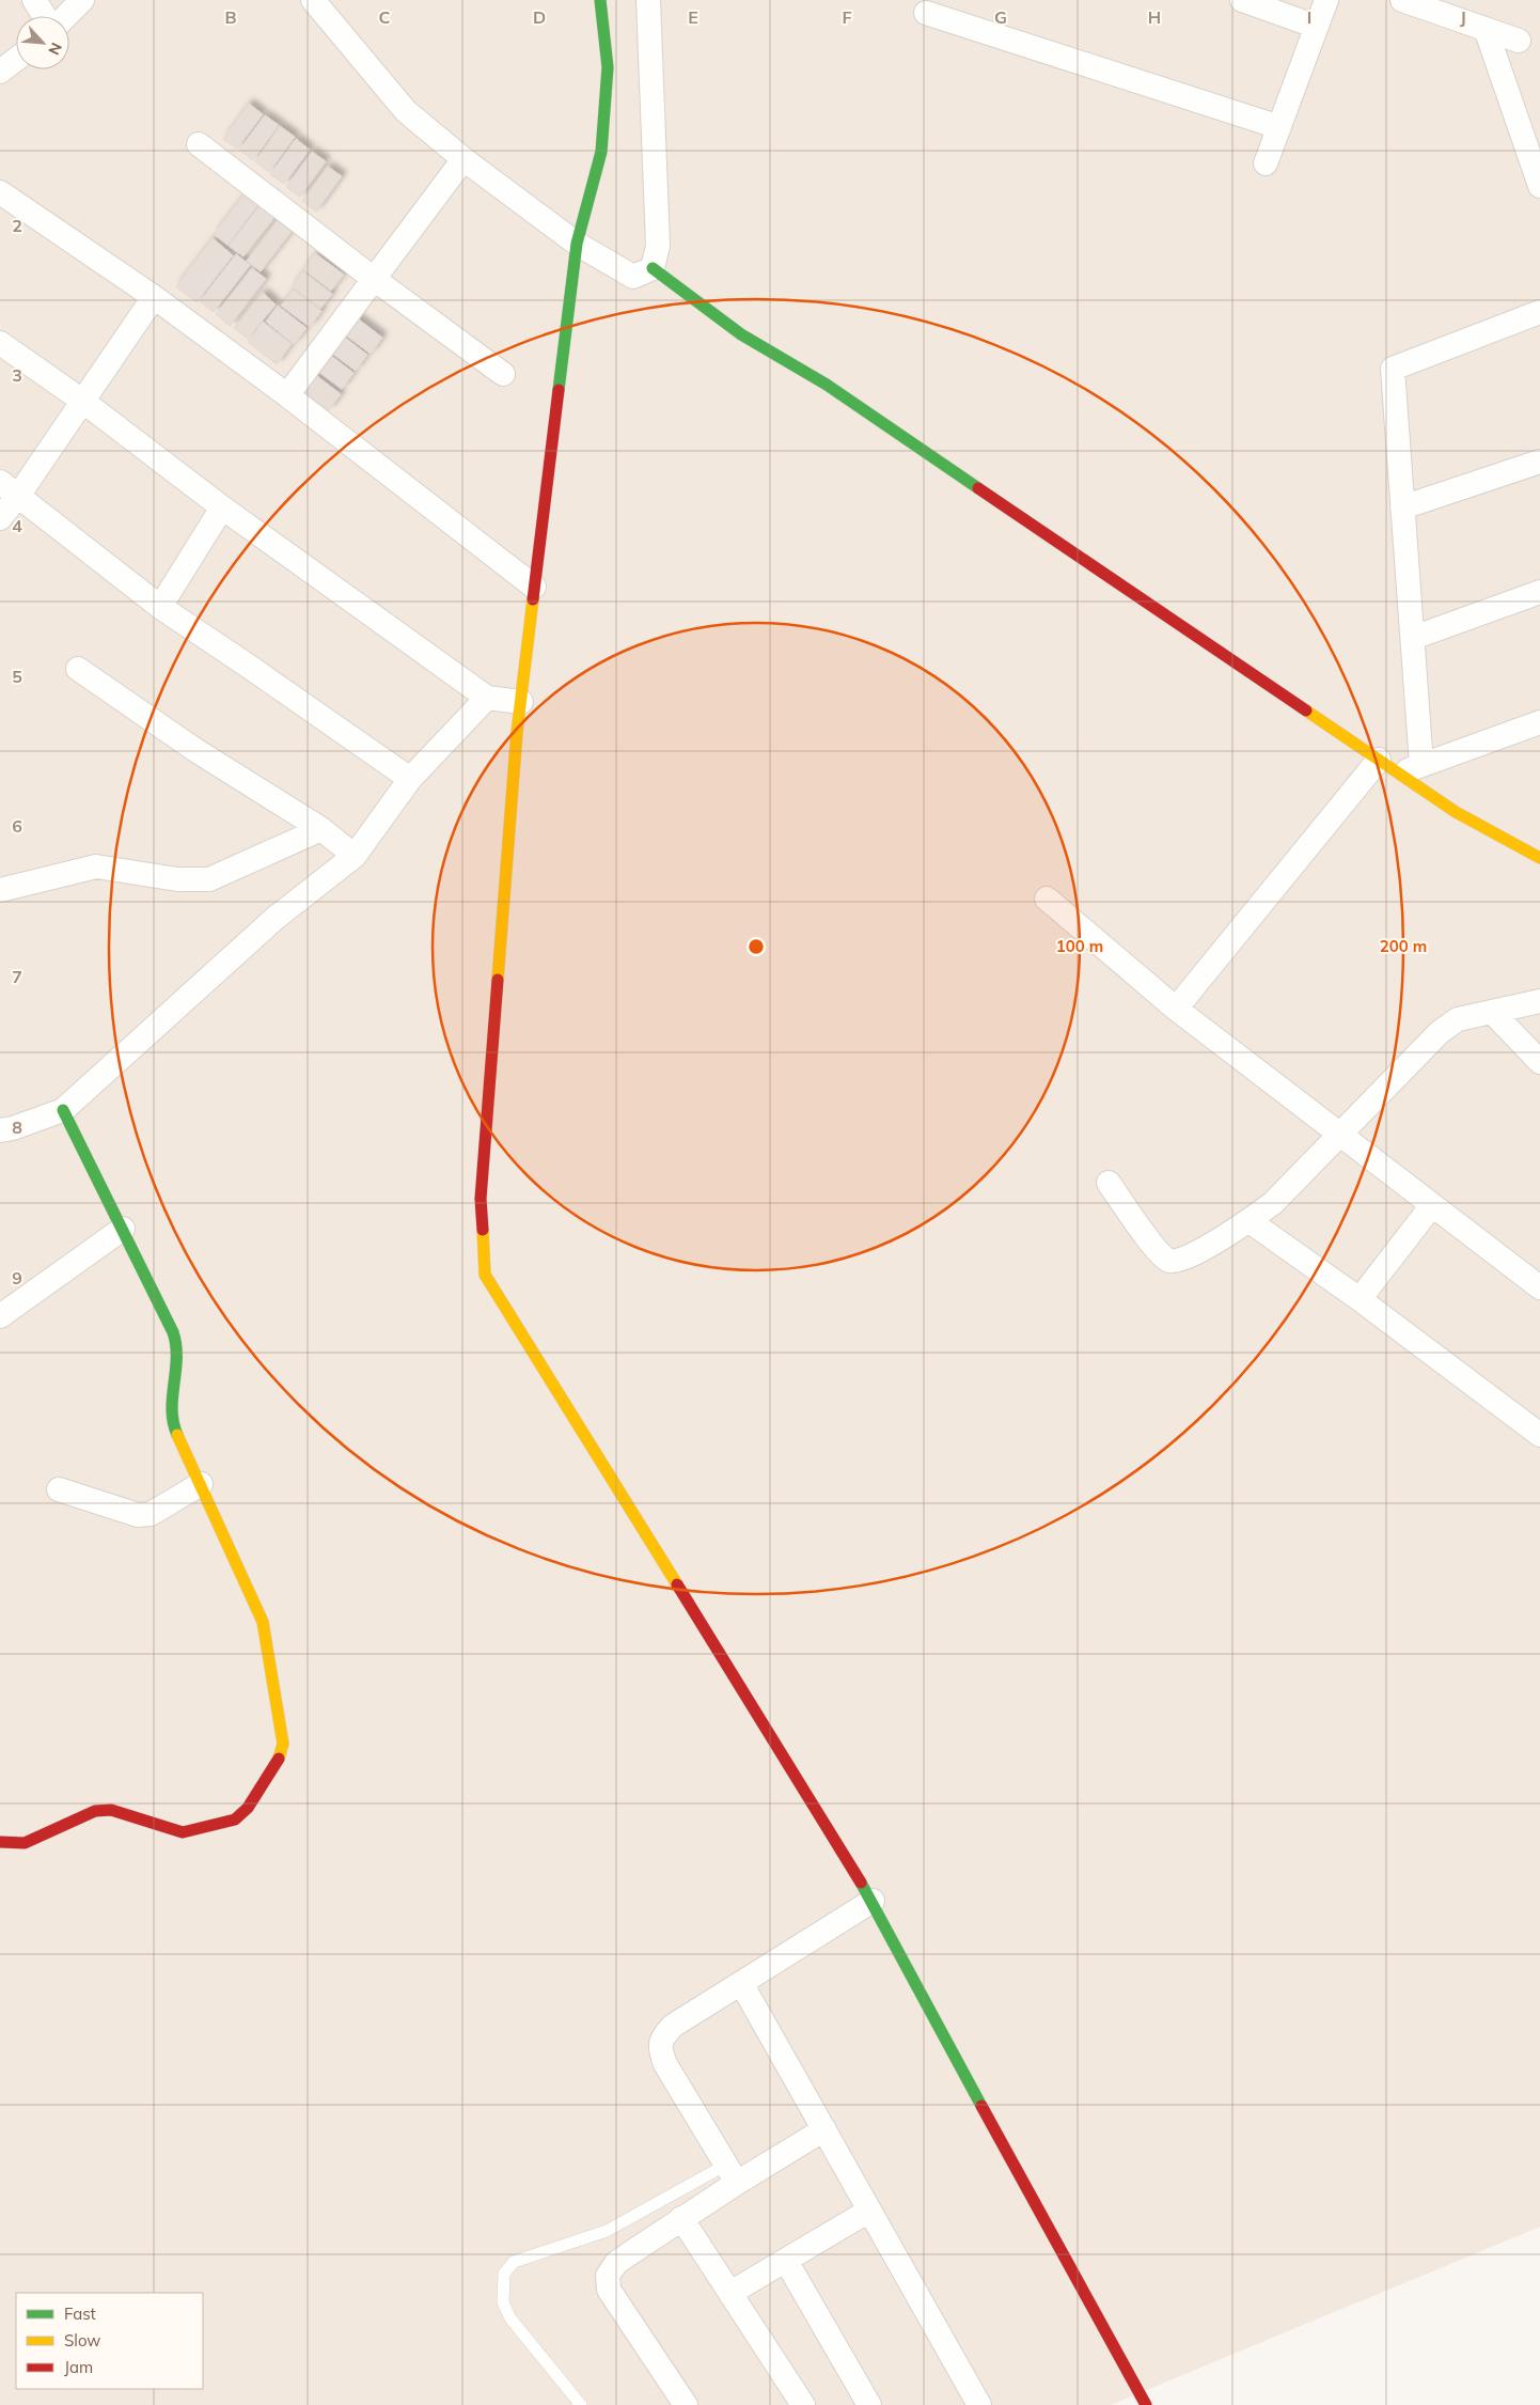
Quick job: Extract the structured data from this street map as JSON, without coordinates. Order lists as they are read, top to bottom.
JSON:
{
  "legend": ["Fast", "Slow", "Jam"],
  "north": "bottom right",
  "grid": {
    "columns": [
      "B",
      "C",
      "D",
      "E",
      "F",
      "G",
      "H",
      "I",
      "J"
    ],
    "rows": [
      "2",
      "3",
      "4",
      "5",
      "6",
      "7",
      "8",
      "9"
    ]
  },
  "rings": ["100 m", "200 m"]
}
